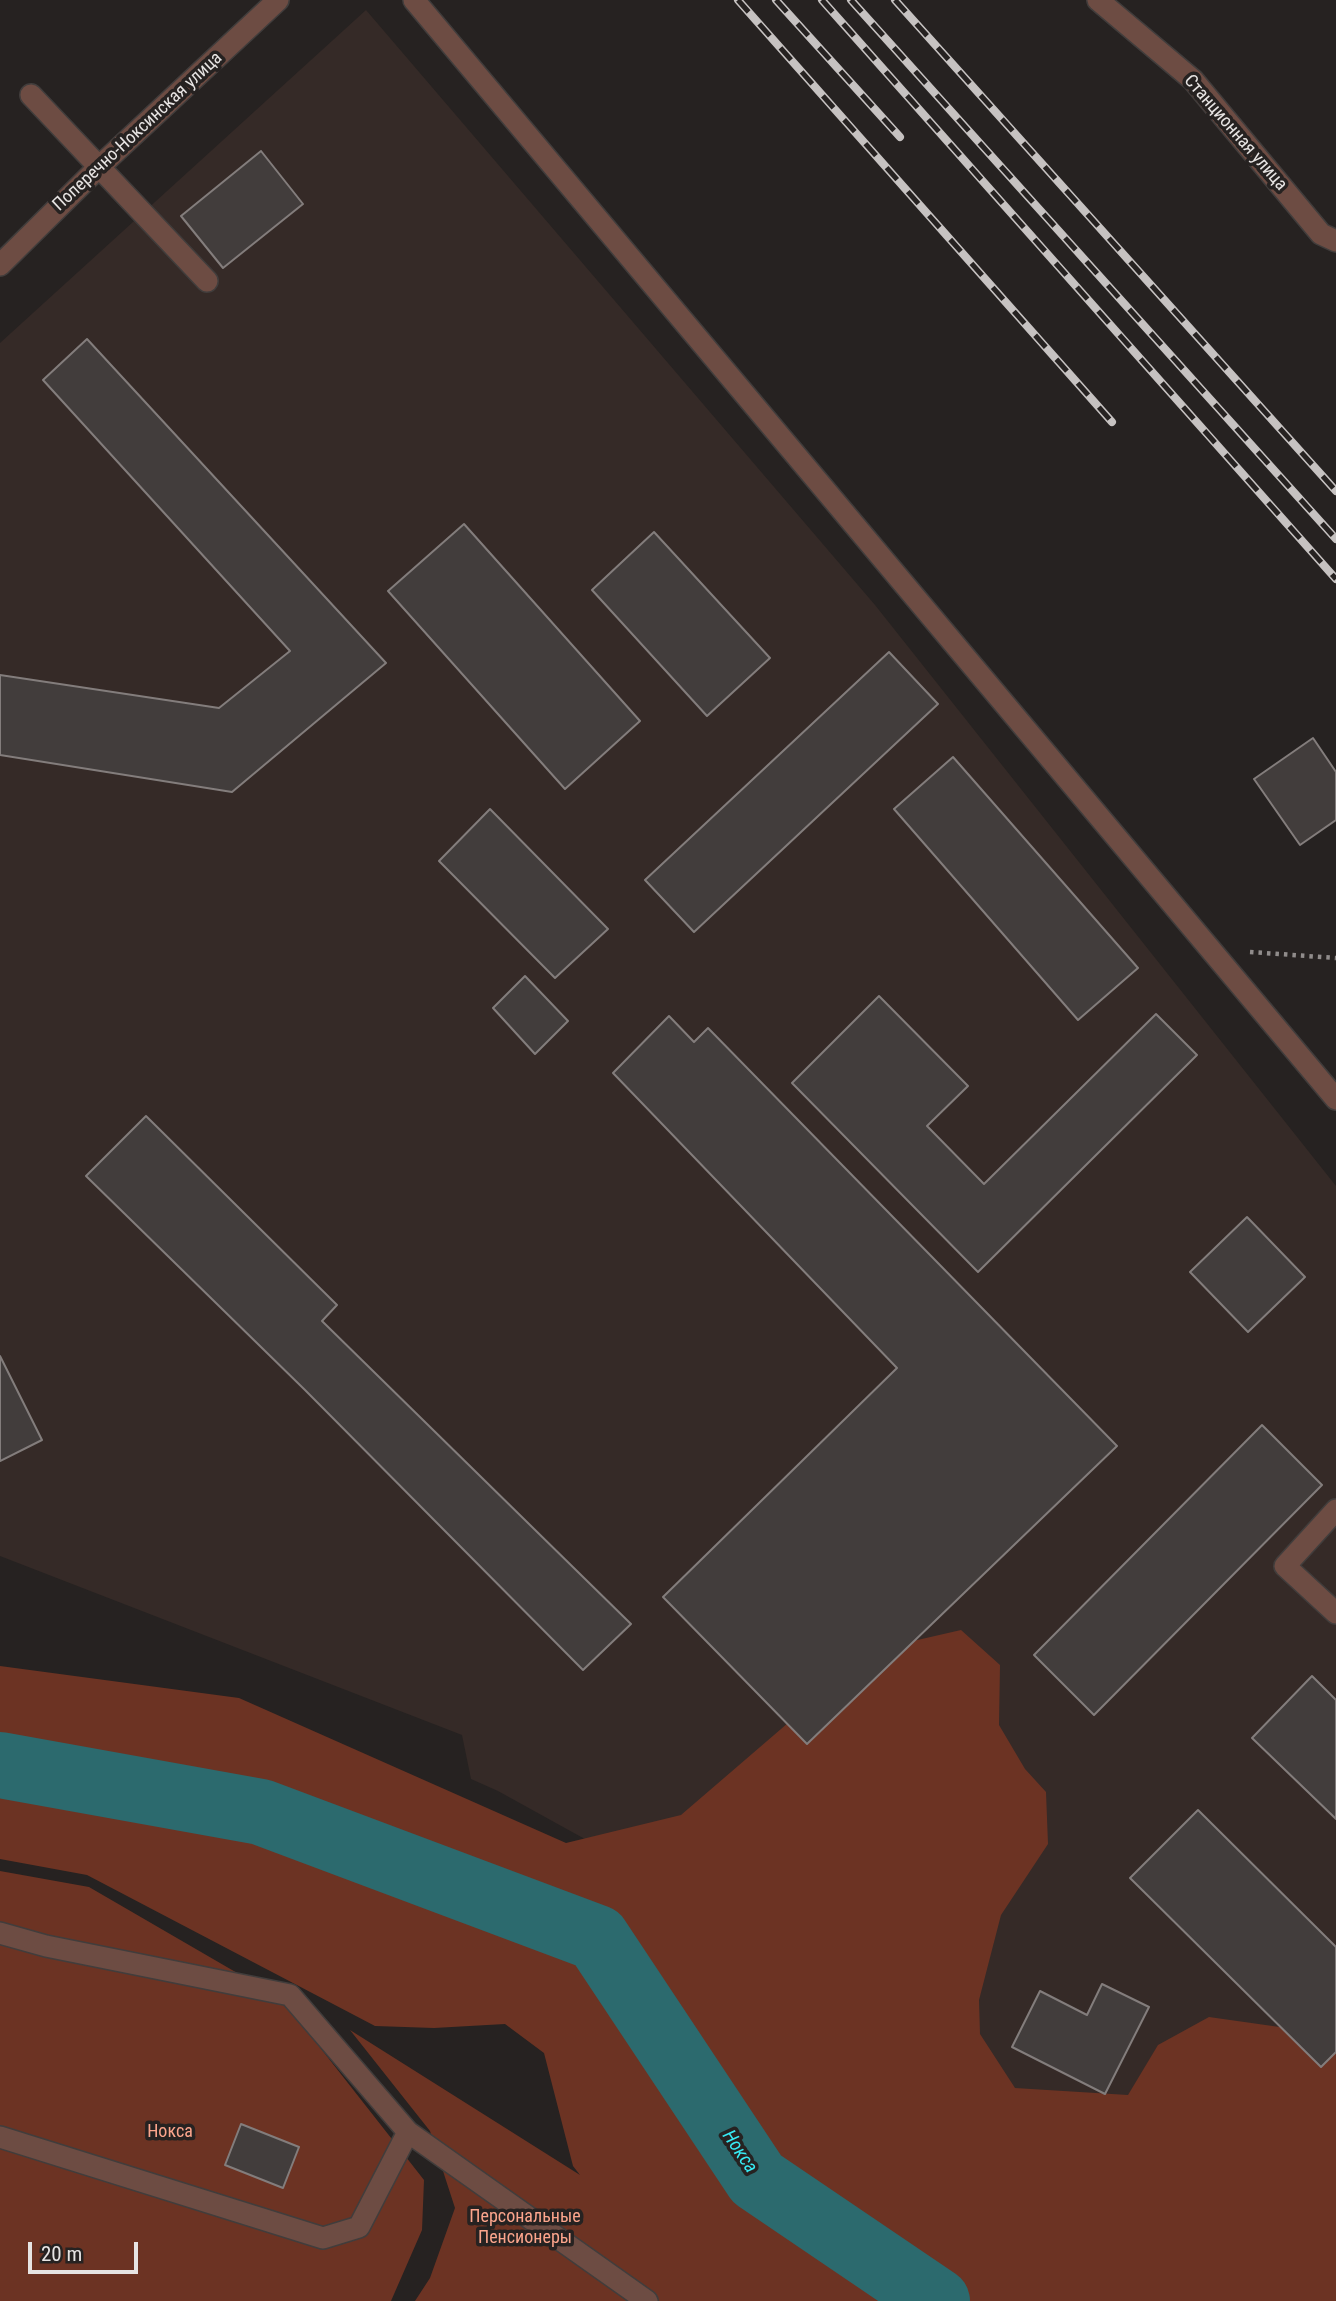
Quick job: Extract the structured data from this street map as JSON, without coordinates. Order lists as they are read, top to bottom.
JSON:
{
  "streets": {
    "street": ["Поперечно-Ноксинская улица", "Станционная улица"]
  },
  "water": ["Нокса"],
  "parks": ["Нокса", "Персональные Пенсионеры"],
  "scale_bar": "20 m"
}
